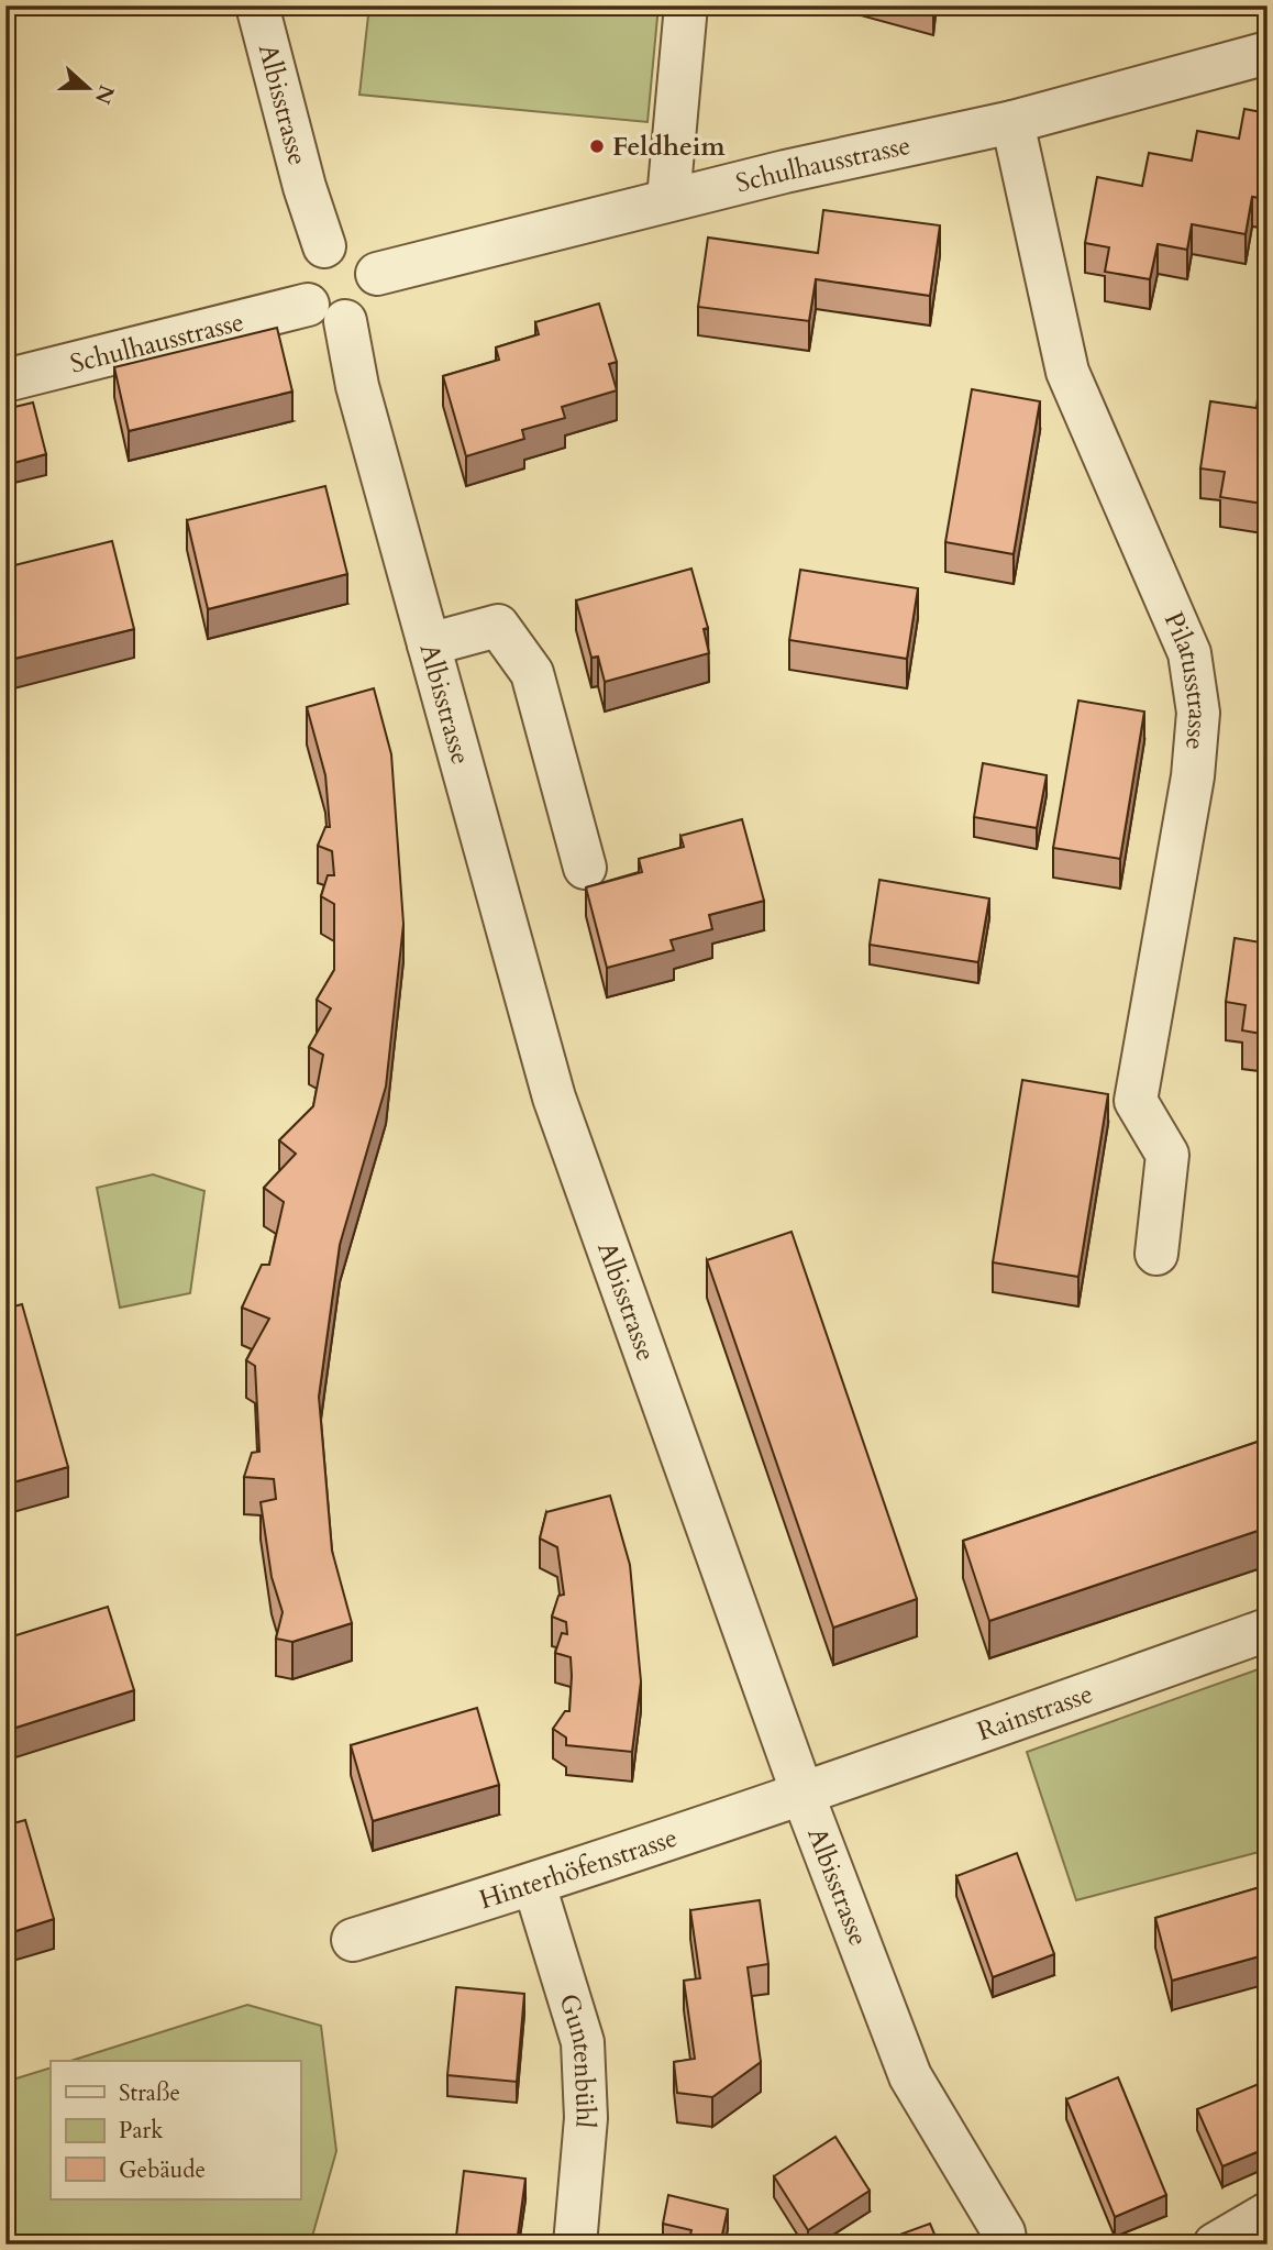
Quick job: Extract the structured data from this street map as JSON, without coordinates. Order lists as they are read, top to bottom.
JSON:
{
  "streets": {
    "street": [
      "Albisstrasse",
      "Schulhausstrasse",
      "Pilatusstrasse",
      "Rainstrasse",
      "Hinterhöfenstrasse",
      "Guntenbühl"
    ]
  },
  "crossings": [
    ["Albisstrasse", "Schulhausstrasse"],
    ["Albisstrasse", "Rainstrasse"],
    ["Albisstrasse", "Hinterhöfenstrasse"],
    ["Schulhausstrasse", "Pilatusstrasse"],
    ["Rainstrasse", "Hinterhöfenstrasse"],
    ["Hinterhöfenstrasse", "Guntenbühl"]
  ],
  "places": ["Feldheim"],
  "legend": ["Straße", "Park", "Gebäude"],
  "north": "right"
}
